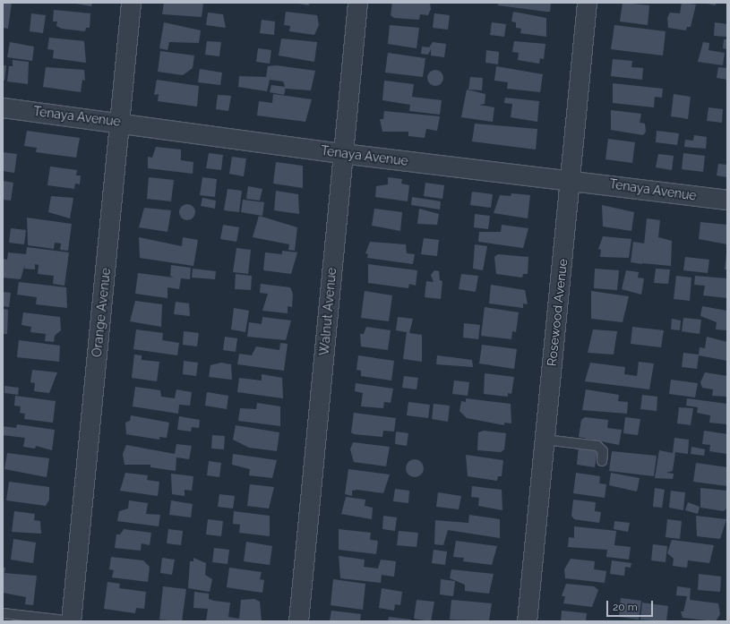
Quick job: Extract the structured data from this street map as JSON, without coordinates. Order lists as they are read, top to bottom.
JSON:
{
  "streets": {
    "street": [
      "Tenaya Avenue",
      "Walnut Avenue",
      "Orange Avenue",
      "Rosewood Avenue"
    ]
  },
  "crossings": [
    ["Tenaya Avenue", "Walnut Avenue"],
    ["Tenaya Avenue", "Orange Avenue"],
    ["Tenaya Avenue", "Rosewood Avenue"]
  ],
  "scale_bar": "20 m"
}
